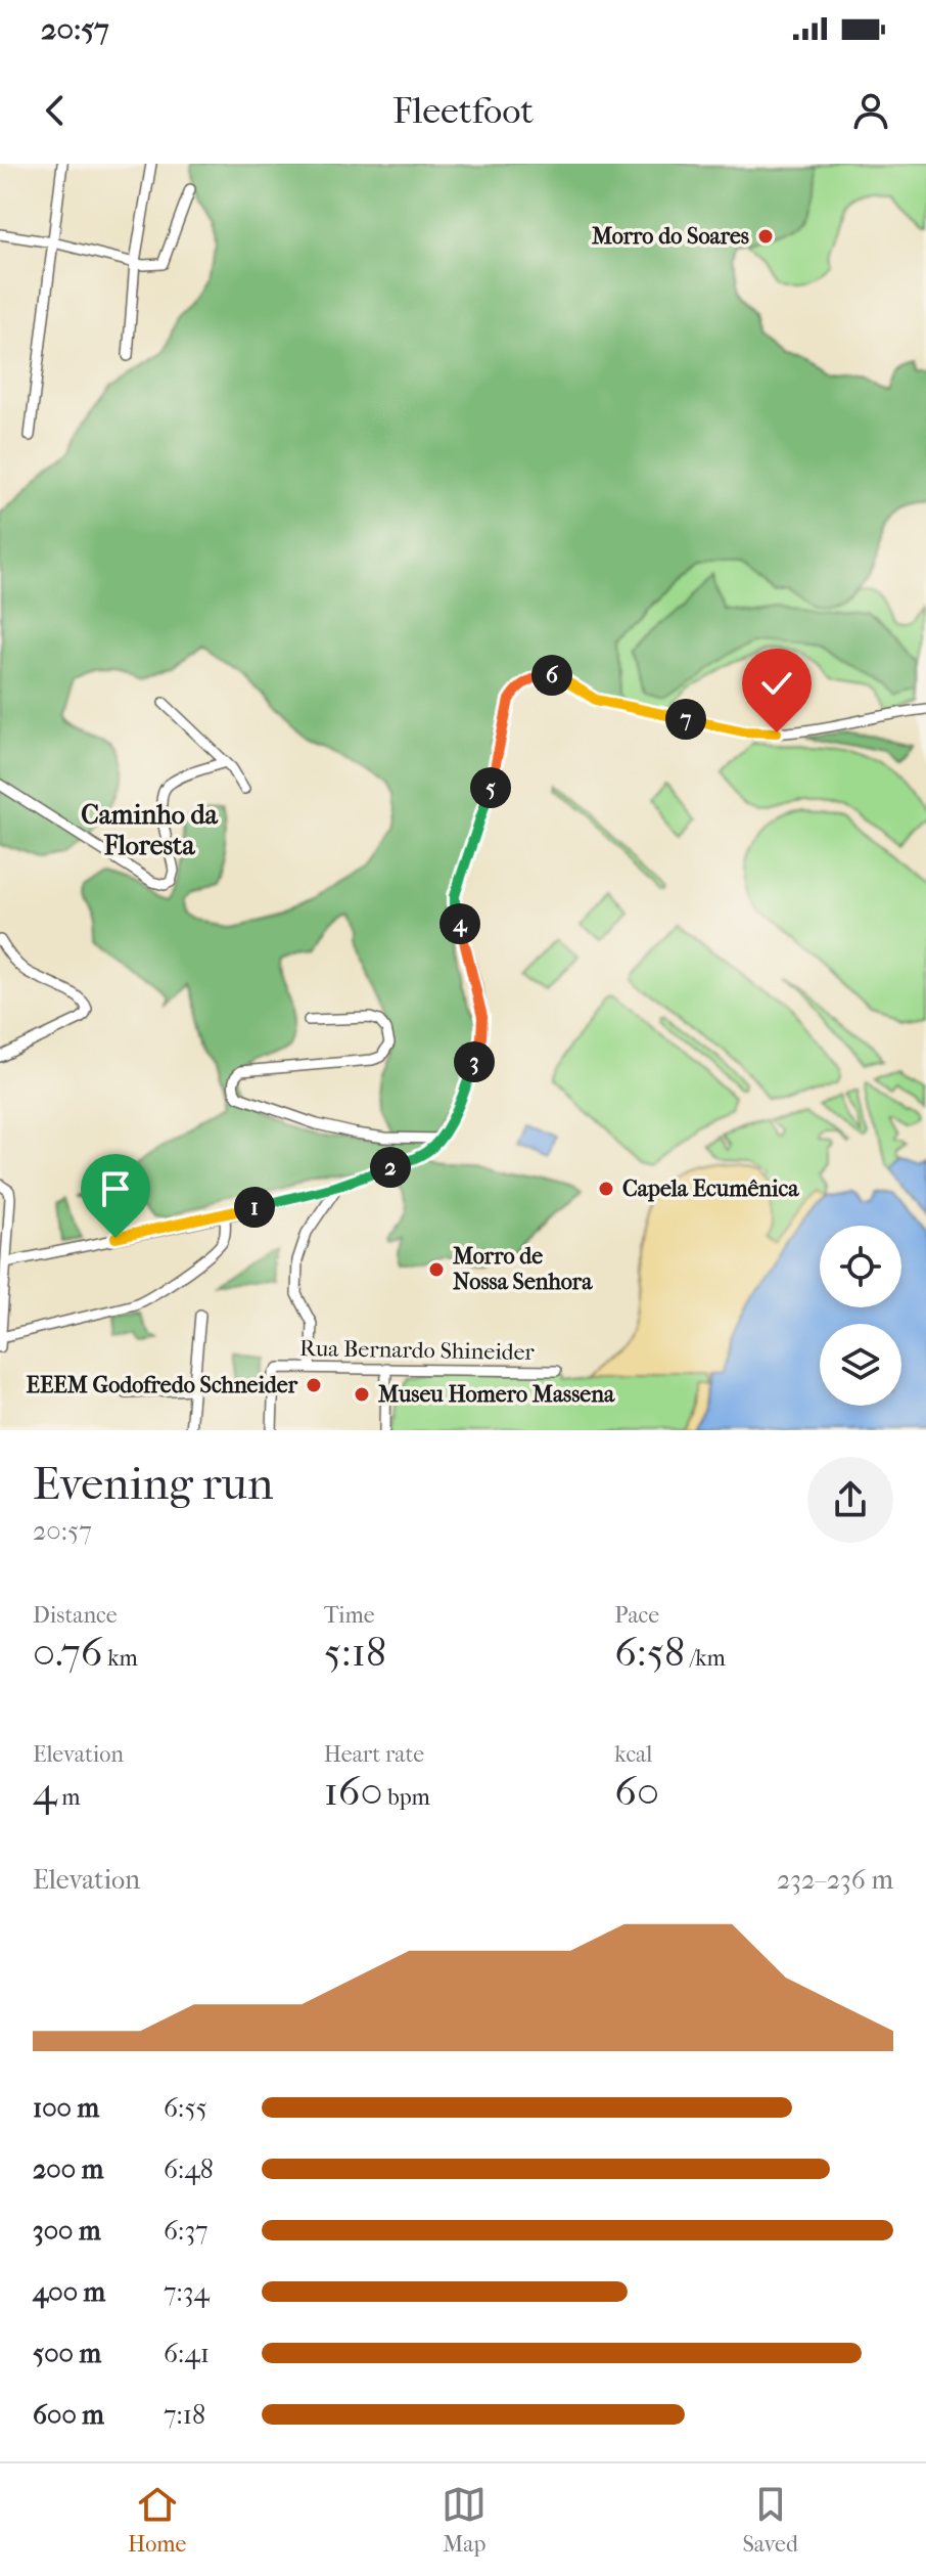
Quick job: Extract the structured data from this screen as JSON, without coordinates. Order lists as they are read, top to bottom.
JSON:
{
  "streets": {
    "street": ["Rua Bernardo Shineider"]
  },
  "districts": ["Caminho da Floresta"],
  "places": [
    "Morro do Soares",
    "Capela Ecumênica",
    "Morro de Nossa Senhora",
    "EEEM Godofredo Schneider",
    "Museu Homero Massena"
  ],
  "page": {
    "status": "20:57",
    "header": "Fleetfoot",
    "pins": [
      "6",
      "7",
      "5",
      "4",
      "3",
      "2",
      "1"
    ],
    "heading": ["Evening run", "20:57"],
    "stats": [
      ["Distance", "0.76 km"],
      ["Time", "5:18"],
      ["Pace", "6:58 /km"],
      ["Elevation", "4 m"],
      ["Heart rate", "160 bpm"],
      ["kcal", "60"]
    ],
    "chart": ["Elevation", "232–236 m"],
    "list": [
      {
        "name": "100 m",
        "note": "6:55"
      },
      {
        "name": "200 m",
        "note": "6:48"
      },
      {
        "name": "300 m",
        "note": "6:37"
      },
      {
        "name": "400 m",
        "note": "7:34"
      },
      {
        "name": "500 m",
        "note": "6:41"
      },
      {
        "name": "600 m",
        "note": "7:18"
      }
    ],
    "tabs": ["Home", "Map", "Saved"]
  }
}
